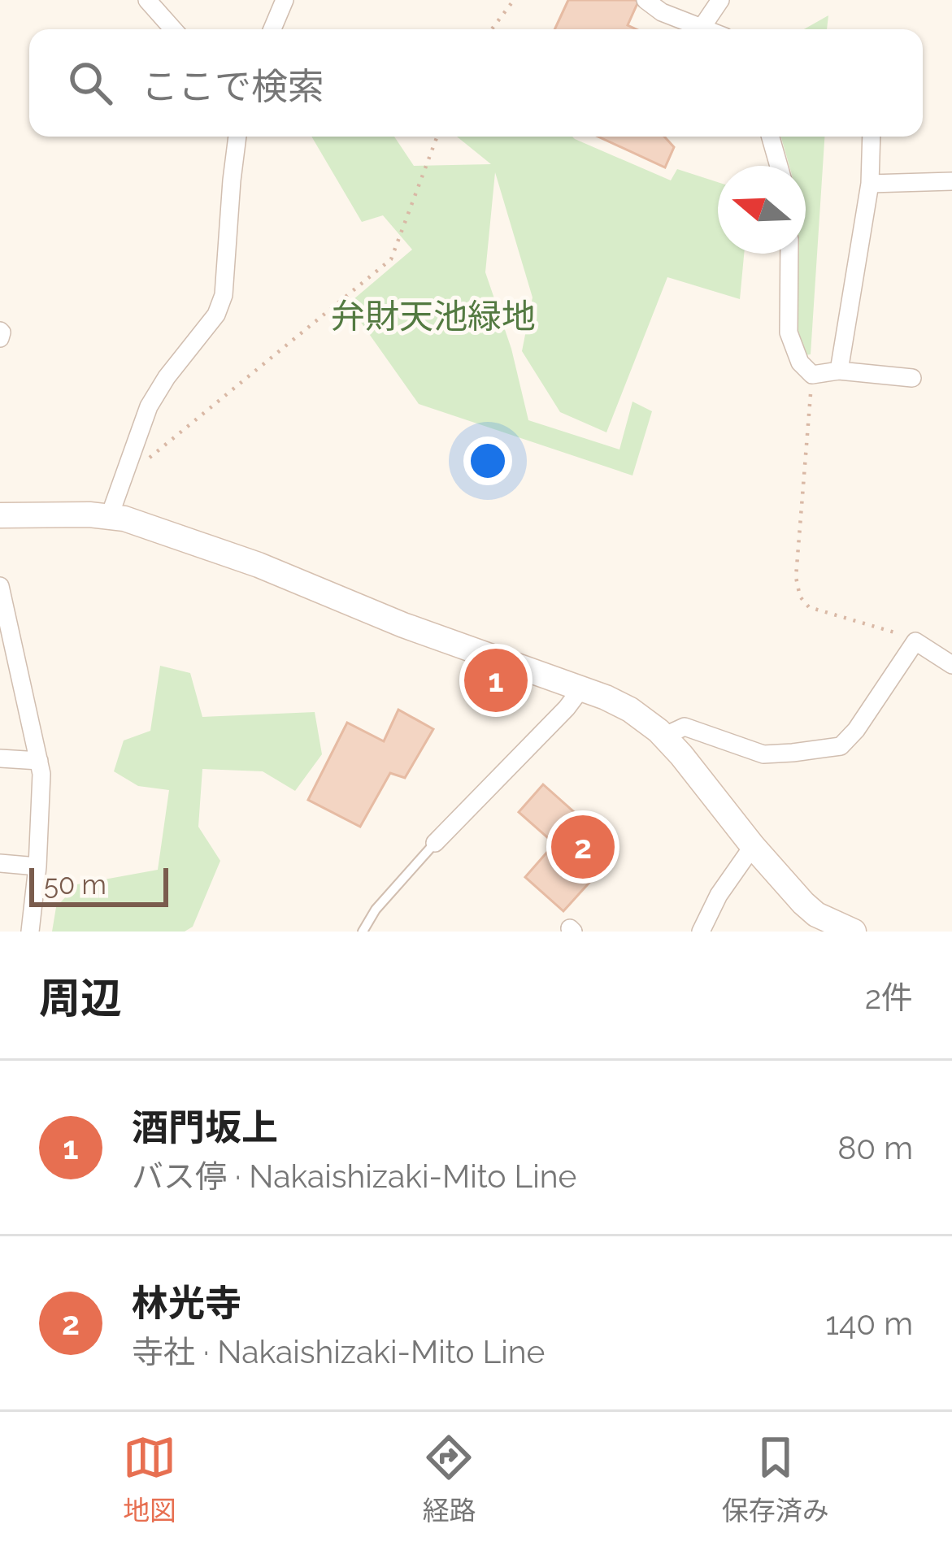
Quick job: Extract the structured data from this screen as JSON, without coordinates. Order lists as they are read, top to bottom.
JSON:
{
  "parks": ["弁財天池緑地"],
  "scale_bar": "50 m",
  "north": "left",
  "page": {
    "search": "ここで検索",
    "pins": ["1", "2"],
    "scale": "50 m",
    "heading": ["周辺", "2件"],
    "list": [
      {
        "mark": "1",
        "name": "酒門坂上",
        "note": "バス停 · Nakaishizaki-Mito Line",
        "value": "80 m"
      },
      {
        "mark": "2",
        "name": "林光寺",
        "note": "寺社 · Nakaishizaki-Mito Line",
        "value": "140 m"
      }
    ],
    "nav": ["地図", "経路", "保存済み"]
  }
}
